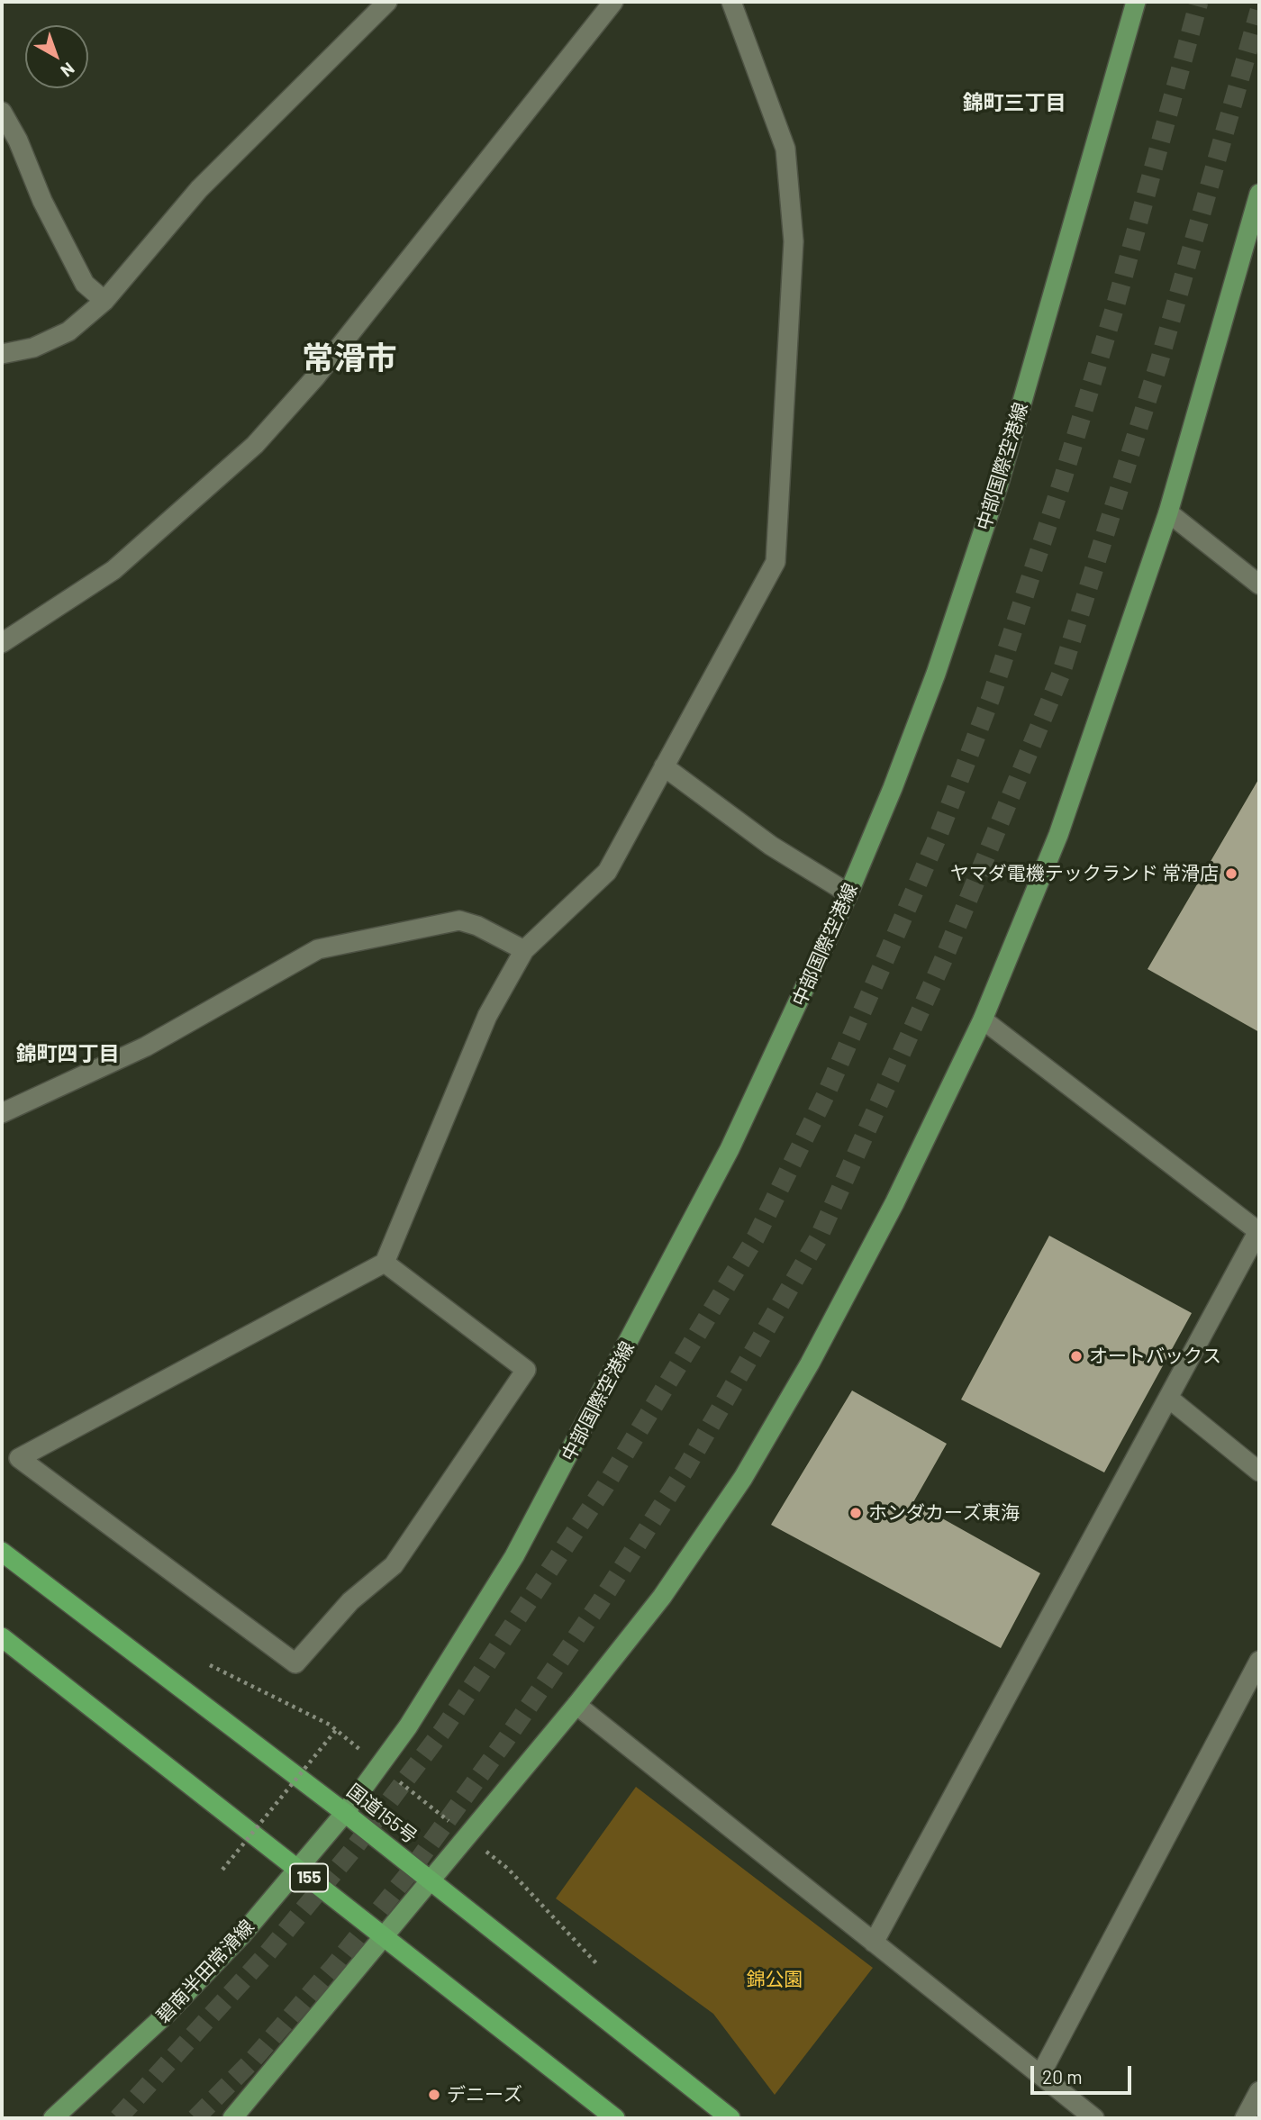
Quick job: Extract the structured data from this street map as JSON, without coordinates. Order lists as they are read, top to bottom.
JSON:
{
  "streets": {
    "highway": ["国道155号", "155"],
    "main road": ["中部国際空港線", "碧南半田常滑線"]
  },
  "crossings": [
    ["中部国際空港線", "国道155号"],
    ["中部国際空港線", "碧南半田常滑線"],
    ["国道155号", "碧南半田常滑線"],
    ["155", "碧南半田常滑線"]
  ],
  "districts": ["錦町三丁目", "常滑市", "錦町四丁目"],
  "parks": ["錦公園"],
  "places": [
    "ヤマダ電機テックランド 常滑店",
    "オートバックス",
    "ホンダカーズ東海",
    "デニーズ"
  ],
  "scale_bar": "20 m",
  "north": "bottom right"
}
